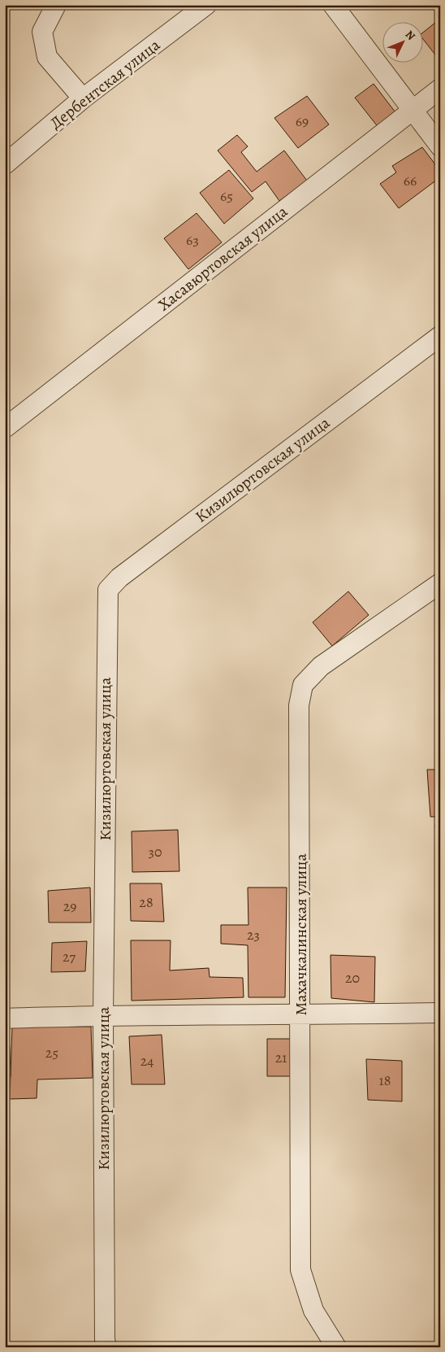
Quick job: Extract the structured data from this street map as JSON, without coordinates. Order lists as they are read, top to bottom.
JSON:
{
  "streets": {
    "street": [
      "Дербентская улица",
      "Хасавюртовская улица",
      "Кизилюртовская улица",
      "Махачкалинская улица"
    ]
  },
  "house_numbers": [
    "69",
    "66",
    "65",
    "63",
    "30",
    "28",
    "29",
    "23",
    "27",
    "20",
    "25",
    "21",
    "24",
    "18"
  ],
  "north": "top right"
}
